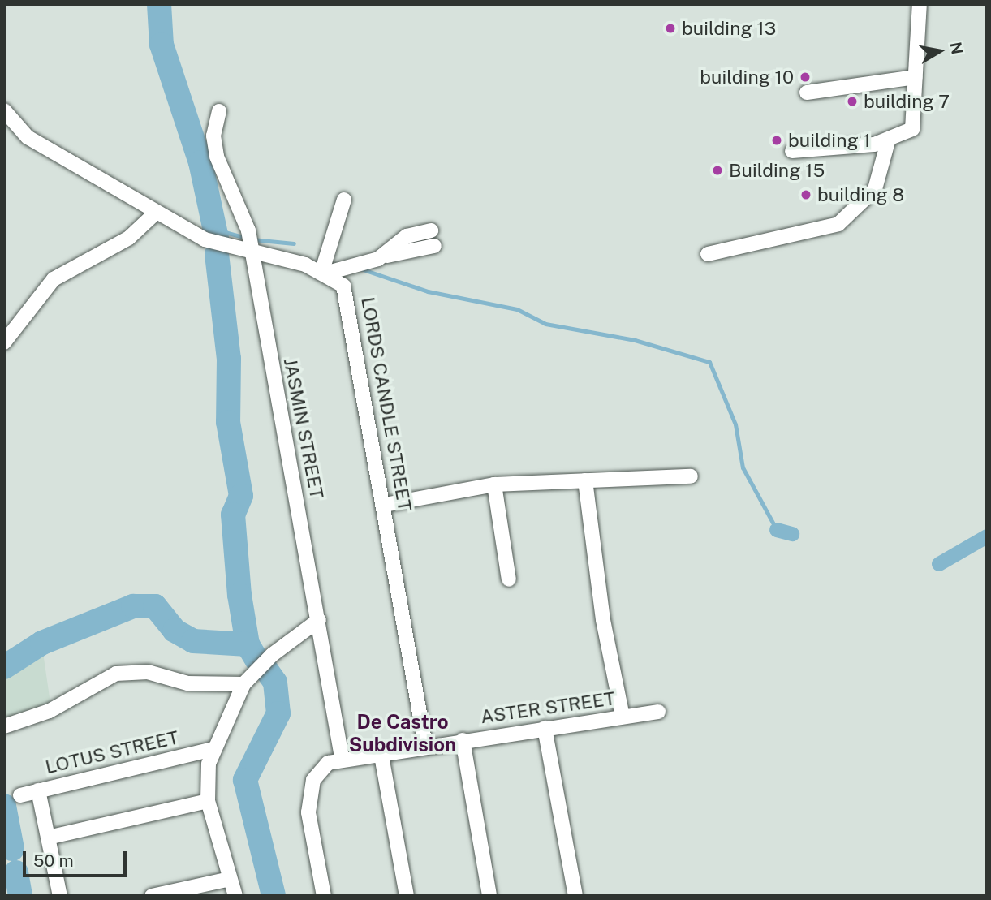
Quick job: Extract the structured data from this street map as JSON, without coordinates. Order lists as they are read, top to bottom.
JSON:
{
  "streets": {
    "street": [
      "LORDS CANDLE STREET",
      "JASMIN STREET",
      "ASTER STREET",
      "LOTUS STREET"
    ]
  },
  "crossings": [
    ["LORDS CANDLE STREET", "ASTER STREET"],
    ["JASMIN STREET", "ASTER STREET"]
  ],
  "districts": ["De Castro Subdivision"],
  "places": [
    "building 13",
    "building 10",
    "building 7",
    "building 1",
    "Building 15",
    "building 8"
  ],
  "scale_bar": "50 m",
  "north": "right"
}
